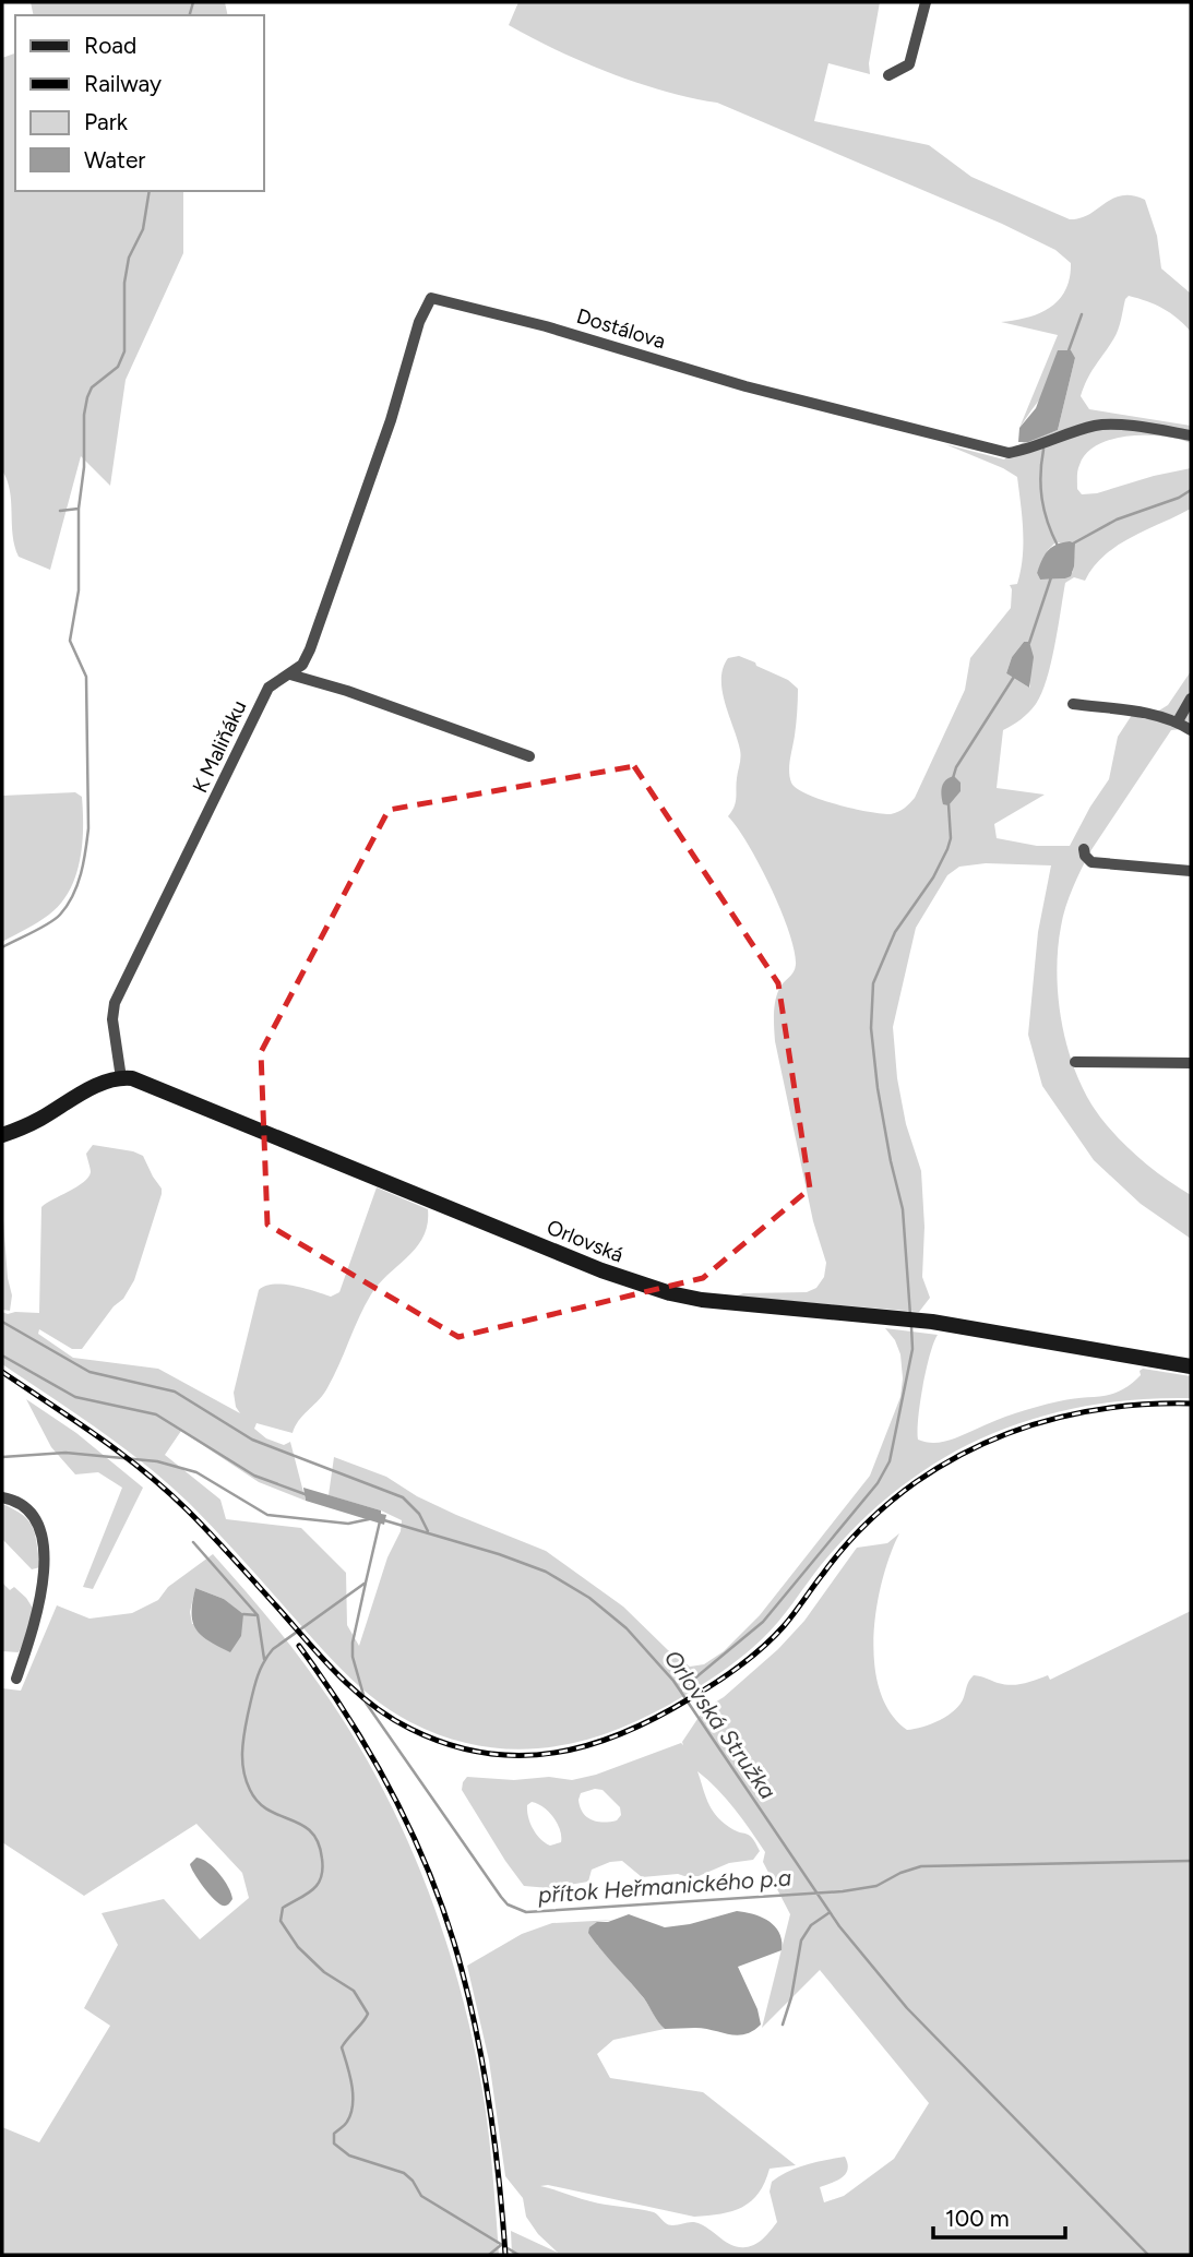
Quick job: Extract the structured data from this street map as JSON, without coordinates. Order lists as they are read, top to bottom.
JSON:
{
  "streets": {
    "main road": ["Orlovská"],
    "street": ["Dostálova", "K Maliňáku"]
  },
  "crossings": [
    ["Dostálova", "K Maliňáku"],
    ["K Maliňáku", "Orlovská"]
  ],
  "water": ["Orlovská Stružka", "přítok Heřmanického p.a"],
  "legend": [
    "Road",
    "Railway",
    "Park",
    "Water"
  ],
  "scale_bar": "100 m"
}
